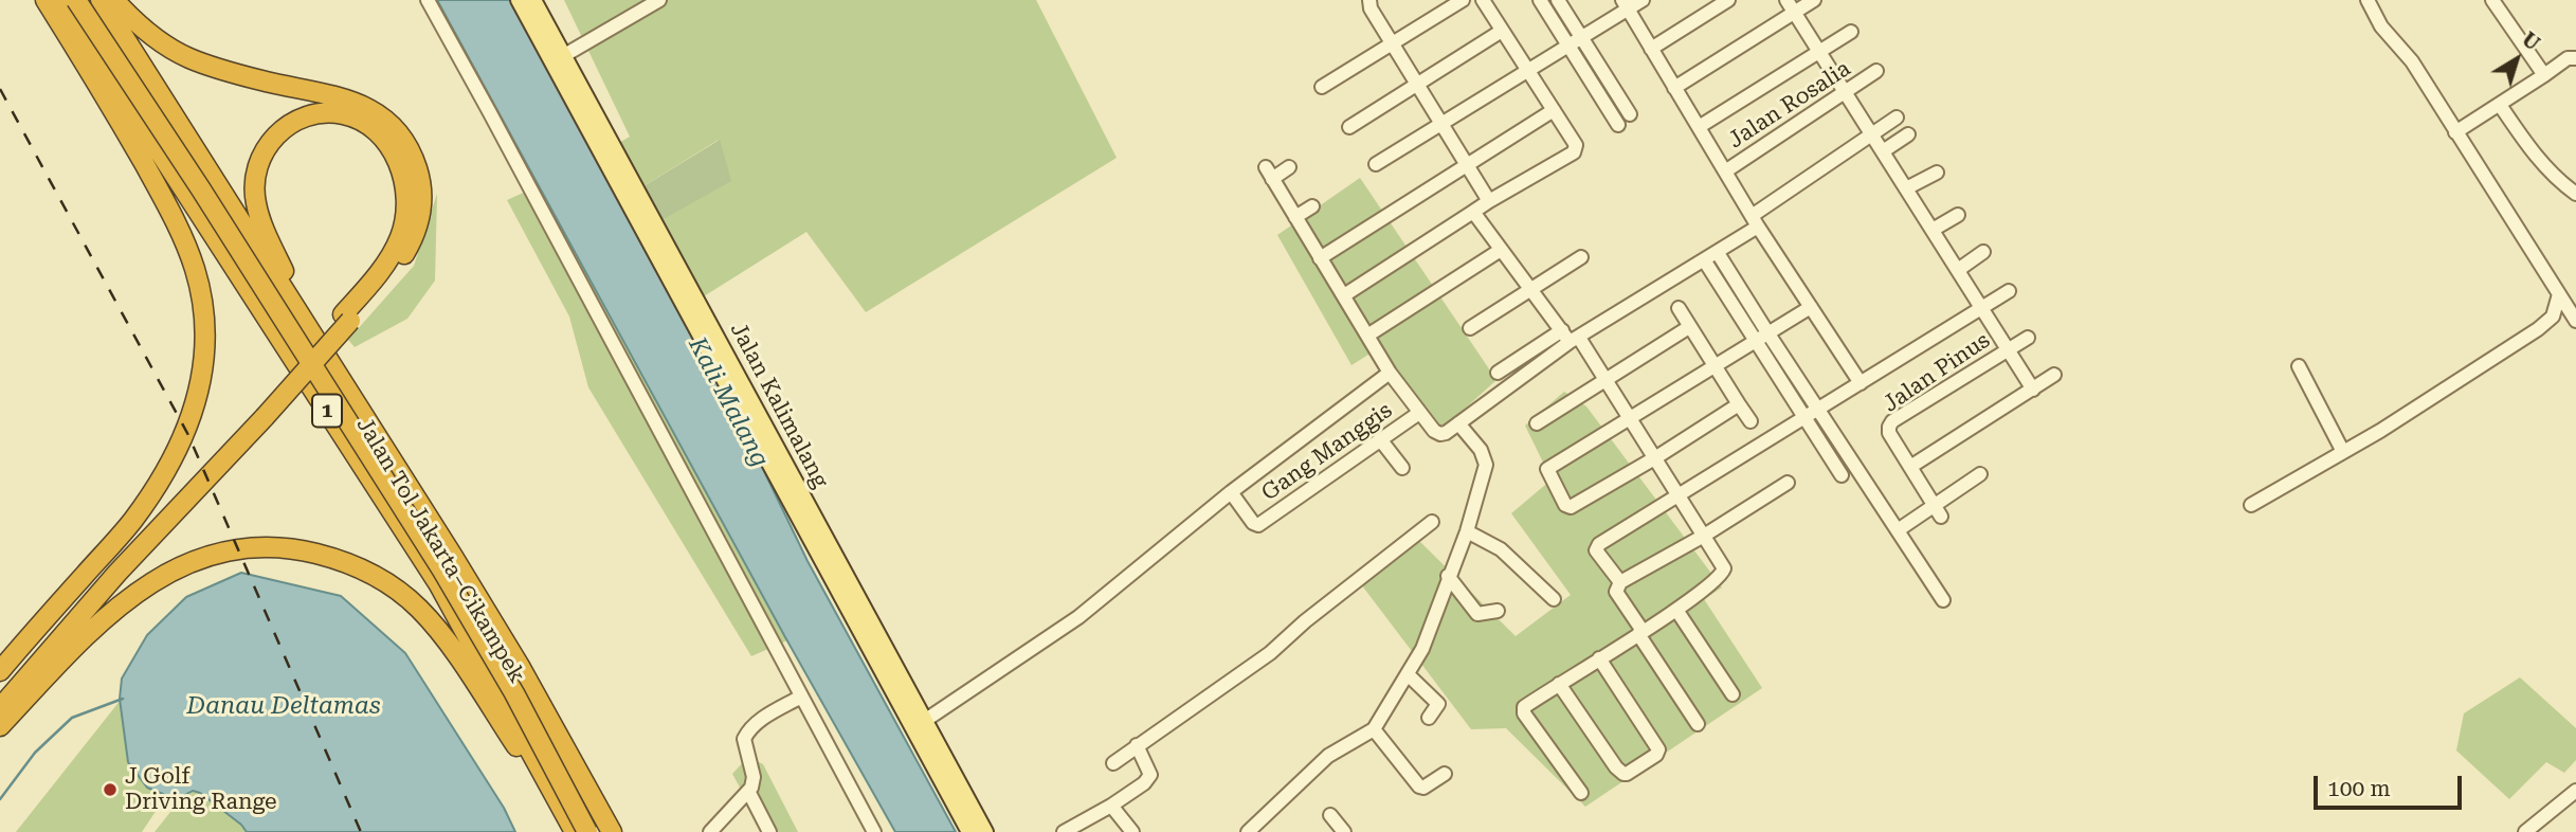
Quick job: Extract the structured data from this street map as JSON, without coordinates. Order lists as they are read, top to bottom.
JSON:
{
  "streets": {
    "highway": ["1", "Jalan Tol Jakarta–Cikampek"],
    "main road": ["Jalan Kalimalang"],
    "street": ["Jalan Rosalia", "Jalan Pinus", "Gang Manggis"]
  },
  "water": ["Kali Malang", "Danau Deltamas"],
  "places": ["J Golf Driving Range"],
  "scale_bar": "100 m",
  "north": "top right"
}
